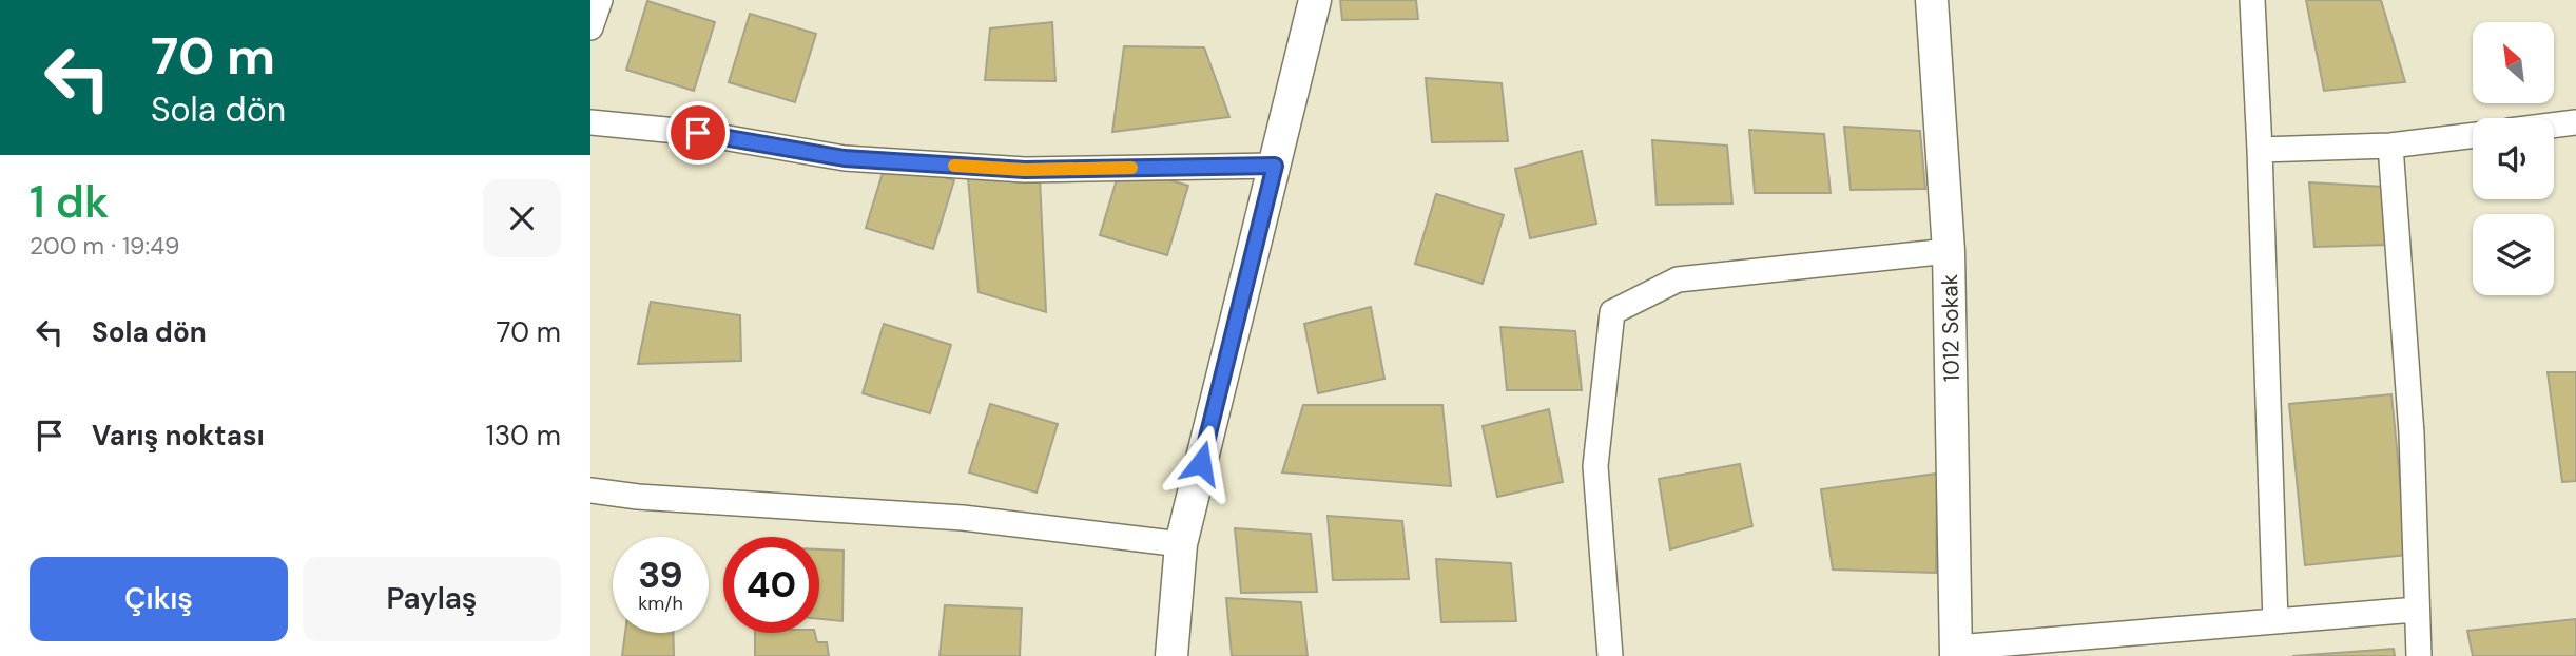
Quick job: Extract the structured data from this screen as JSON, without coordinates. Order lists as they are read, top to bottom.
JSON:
{
  "streets": {
    "street": ["1012 Sokak"]
  },
  "north": "top left",
  "page": {
    "turn": ["70 m", "Sola dön"],
    "heading": ["1 dk", "200 m · 19:49"],
    "list": [
      {
        "name": "Sola dön",
        "value": "70 m"
      },
      {
        "name": "Varış noktası",
        "value": "130 m"
      }
    ],
    "speed": "39 km/h",
    "limit": "40",
    "buttons": ["Çıkış", "Paylaş"]
  }
}
